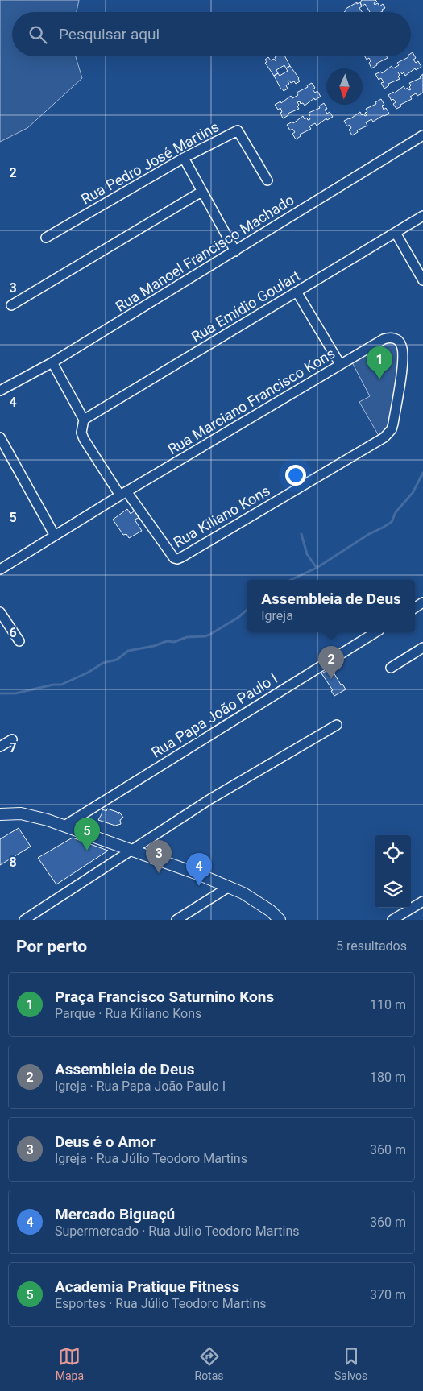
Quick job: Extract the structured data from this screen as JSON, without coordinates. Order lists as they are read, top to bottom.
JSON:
{
  "streets": {
    "street": [
      "Rua Pedro José Martins",
      "Rua Manoel Francisco Machado",
      "Rua Emídio Goulart",
      "Rua Marciano Francisco Kons",
      "Rua Kiliano Kons",
      "Rua Papa João Paulo I"
    ]
  },
  "crossings": [
    ["Rua Marciano Francisco Kons", "Rua Kiliano Kons"]
  ],
  "north": "bottom",
  "page": {
    "search": "Pesquisar aqui",
    "pins": [
      "1",
      "2",
      "5",
      "3",
      "4"
    ],
    "popup": ["Assembleia de Deus", "Igreja"],
    "heading": ["Por perto", "5 resultados"],
    "list": [
      {
        "mark": "1",
        "name": "Praça Francisco Saturnino Kons",
        "note": "Parque · Rua Kiliano Kons",
        "value": "110 m"
      },
      {
        "mark": "2",
        "name": "Assembleia de Deus",
        "note": "Igreja · Rua Papa João Paulo I",
        "value": "180 m"
      },
      {
        "mark": "3",
        "name": "Deus é o Amor",
        "note": "Igreja · Rua Júlio Teodoro Martins",
        "value": "360 m"
      },
      {
        "mark": "4",
        "name": "Mercado Biguaçú",
        "note": "Supermercado · Rua Júlio Teodoro Martins",
        "value": "360 m"
      },
      {
        "mark": "5",
        "name": "Academia Pratique Fitness",
        "note": "Esportes · Rua Júlio Teodoro Martins",
        "value": "370 m"
      }
    ],
    "nav": ["Mapa", "Rotas", "Salvos"]
  },
  "grid": {
    "rows": [
      "2",
      "3",
      "4",
      "5",
      "6",
      "7",
      "8"
    ]
  }
}
